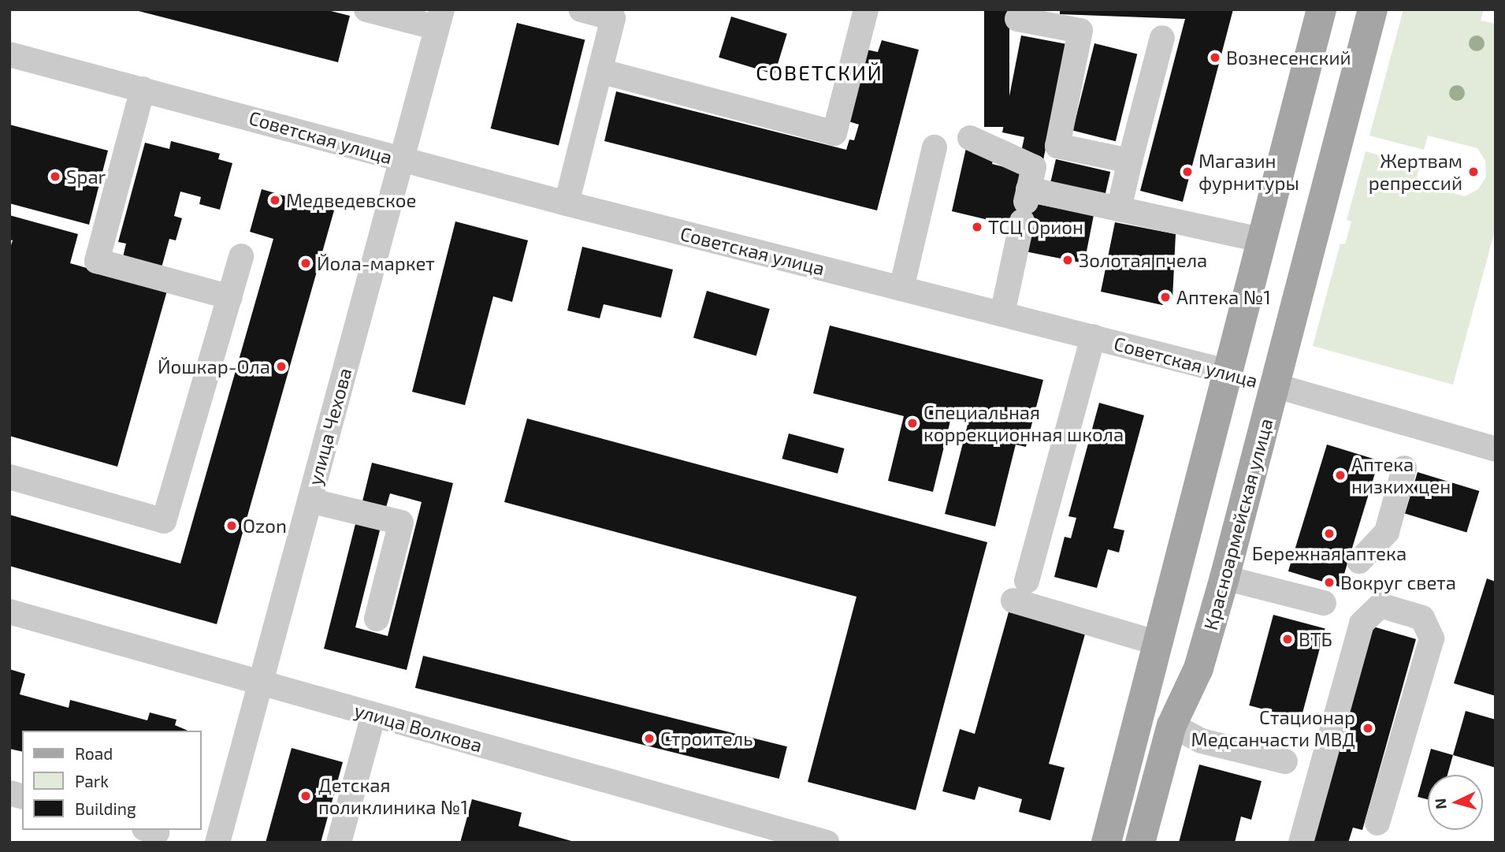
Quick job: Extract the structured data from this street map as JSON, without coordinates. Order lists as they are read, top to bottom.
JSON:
{
  "streets": {
    "main road": ["Советская улица", "Красноармейская улица"],
    "street": ["улица Чехова", "улица Волкова"]
  },
  "crossings": [
    ["Советская улица", "улица Чехова"],
    ["Советская улица", "Красноармейская улица"],
    ["улица Чехова", "улица Волкова"]
  ],
  "districts": ["СОВЕТСКИЙ"],
  "places": [
    "Вознесенский",
    "Магазин фурнитуры",
    "Жертвам репрессий",
    "Spar",
    "Медведевское",
    "ТСЦ Орион",
    "Золотая пчела",
    "Йола-маркет",
    "Аптека №1",
    "Йошкар-Ола",
    "Специальная коррекционная школа",
    "Аптека низких цен",
    "Ozon",
    "Бережная аптека",
    "Вокруг света",
    "ВТБ",
    "Стационар Медсанчасти МВД",
    "Строитель",
    "Детская поликлиника №1"
  ],
  "legend": ["Road", "Park", "Building"],
  "north": "left"
}
